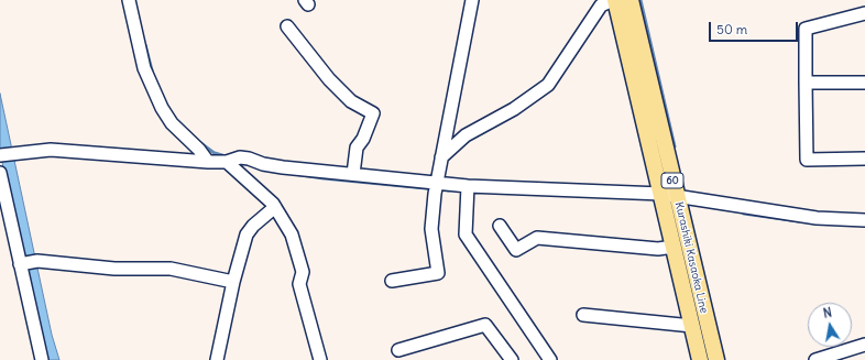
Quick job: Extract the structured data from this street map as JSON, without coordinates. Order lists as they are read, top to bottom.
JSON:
{
  "streets": {
    "main road": ["60", "Kurashiki Kasaoka Line"]
  },
  "scale_bar": "50 m",
  "north": "top"
}
